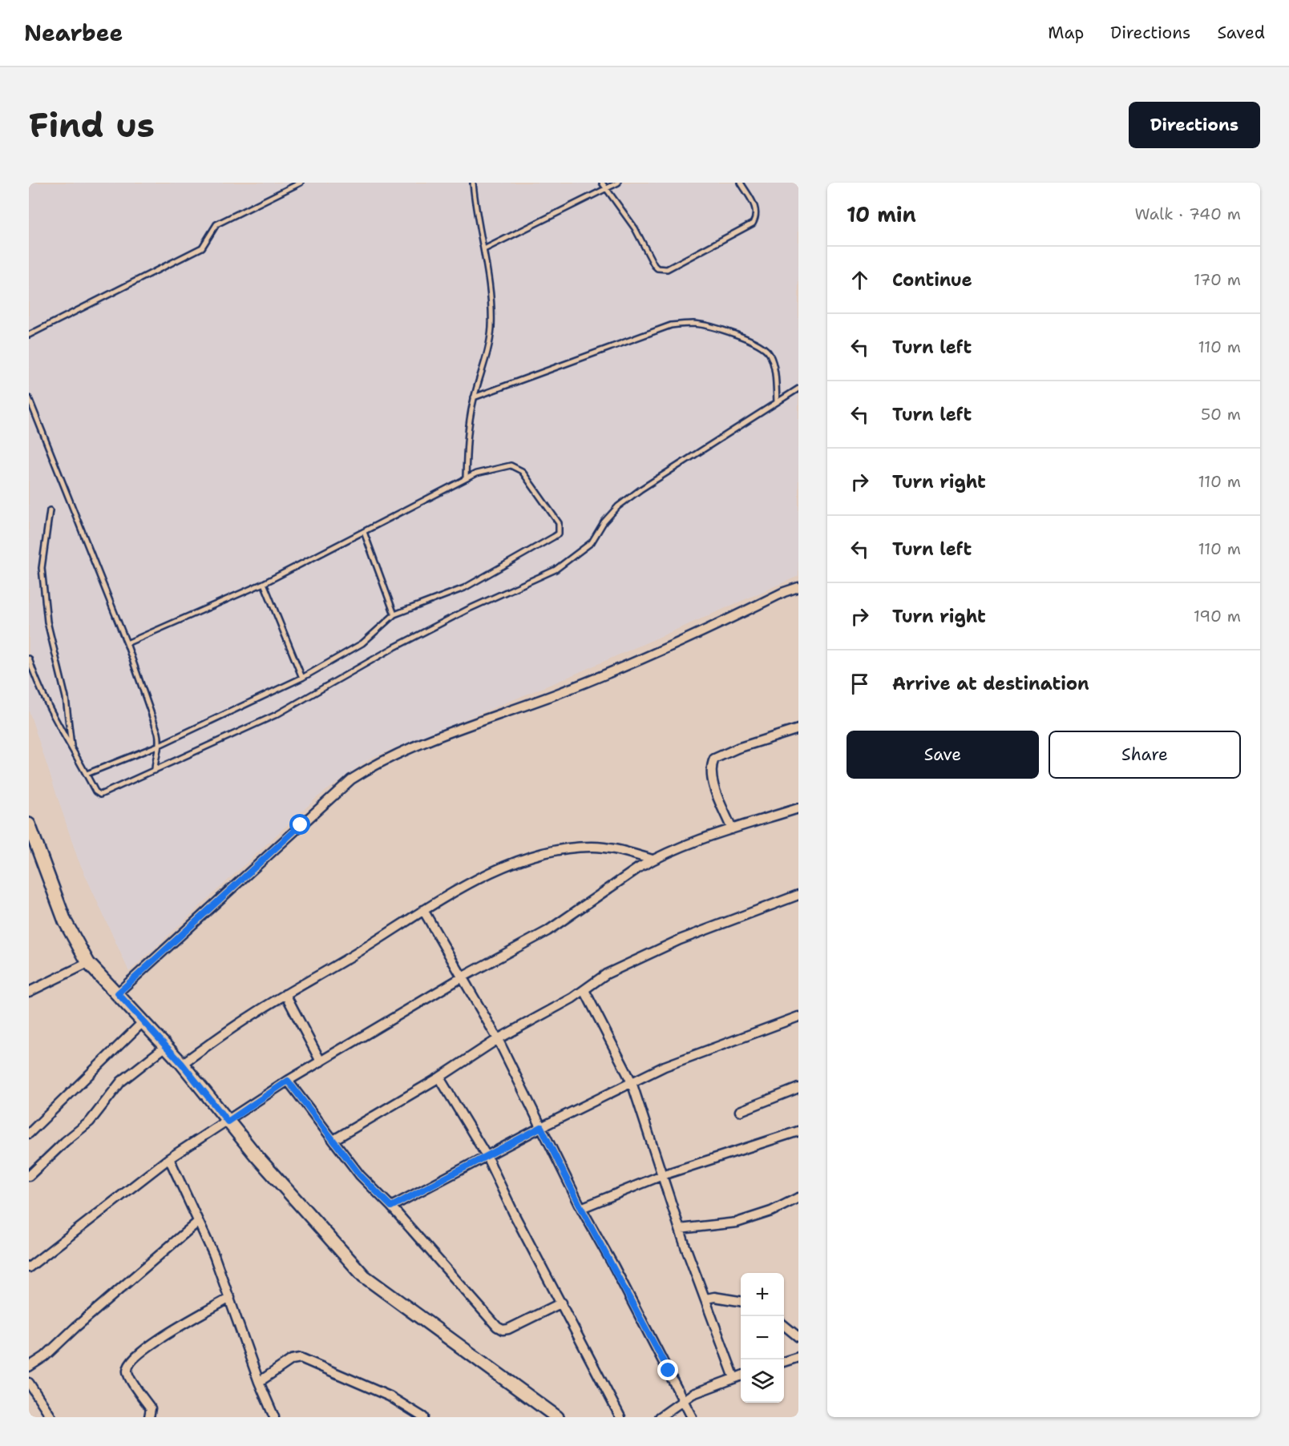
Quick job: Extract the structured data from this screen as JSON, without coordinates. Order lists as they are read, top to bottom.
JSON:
{
  "page": {
    "header": "Nearbee",
    "nav": ["Map", "Directions", "Saved"],
    "buttons": [
      "Directions",
      ["Save", "Share"]
    ],
    "title": "Find us",
    "heading": ["10 min", "Walk · 740 m"],
    "list": [
      ["Continue", "170 m"],
      ["Turn left", "110 m"],
      ["Turn left", "50 m"],
      ["Turn right", "110 m"],
      ["Turn left", "110 m"],
      ["Turn right", "190 m"],
      "Arrive at destination"
    ],
    "map_buttons": ["+", "−"]
  }
}
